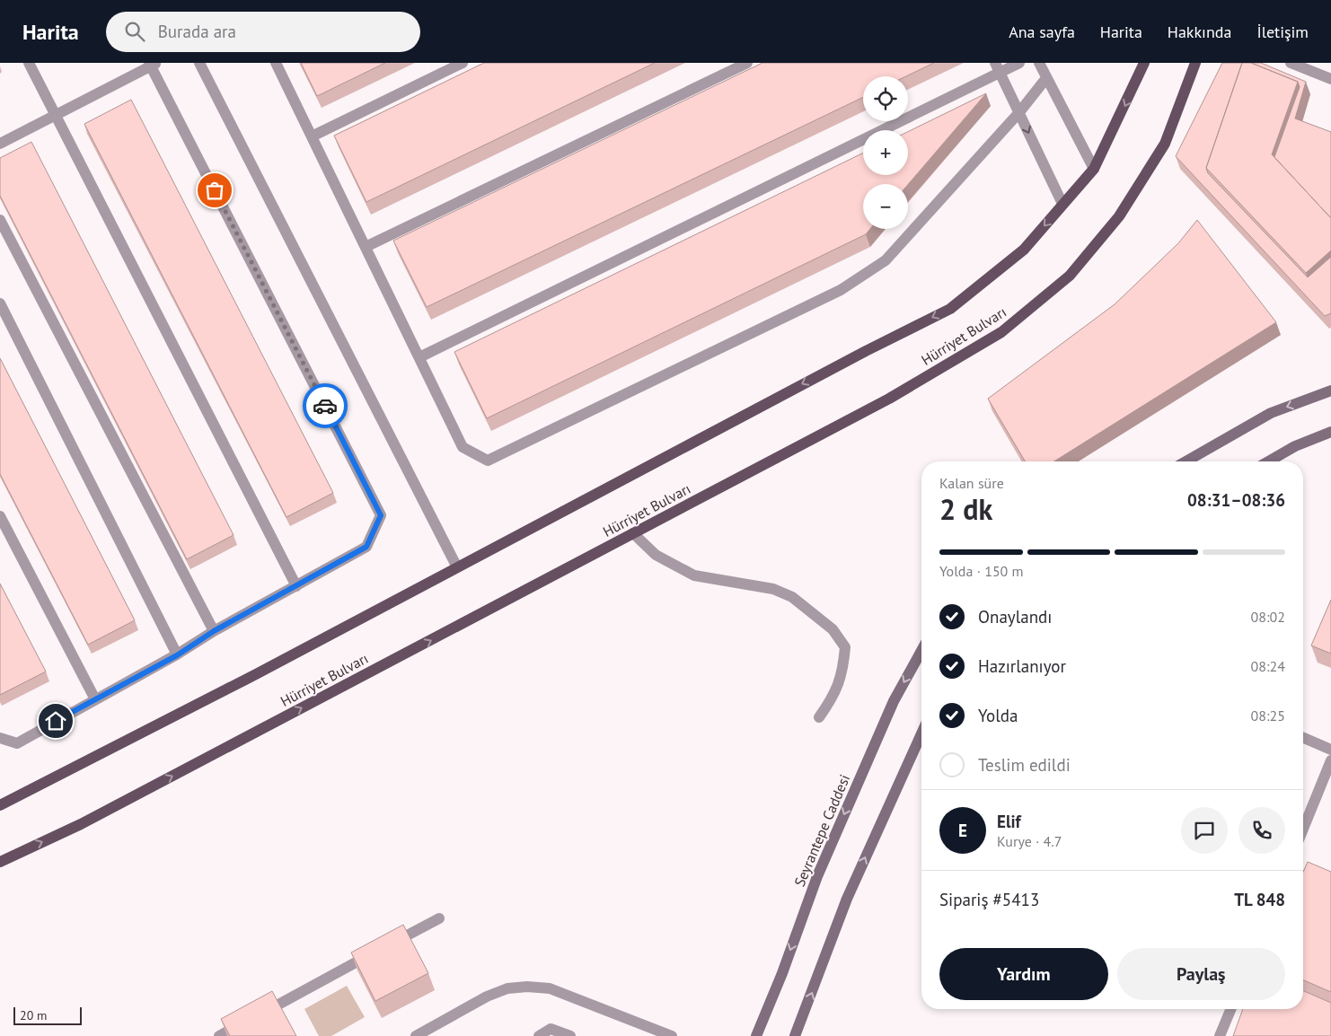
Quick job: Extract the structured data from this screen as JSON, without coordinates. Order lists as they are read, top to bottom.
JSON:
{
  "streets": {
    "main road": ["Hürriyet Bulvarı", "Seyrantepe Caddesi"]
  },
  "scale_bar": "20 m",
  "page": {
    "header": "Harita",
    "search": "Burada ara",
    "nav": [
      "Ana sayfa",
      "Harita",
      "Hakkında",
      "İletişim"
    ],
    "map_buttons": ["+", "−"],
    "heading": ["2 dk", "Kalan süre", "08:31–08:36"],
    "panel": [
      "Elif",
      "Kurye · 4.7",
      "Sipariş #5413",
      "TL 848"
    ],
    "bar": "Yolda · 150 m",
    "list": [
      ["Onaylandı", "08:02"],
      ["Hazırlanıyor", "08:24"],
      ["Yolda", "08:25"],
      "Teslim edildi"
    ],
    "round": "E",
    "buttons": ["Yardım", "Paylaş"],
    "scale": "20 m"
  }
}
